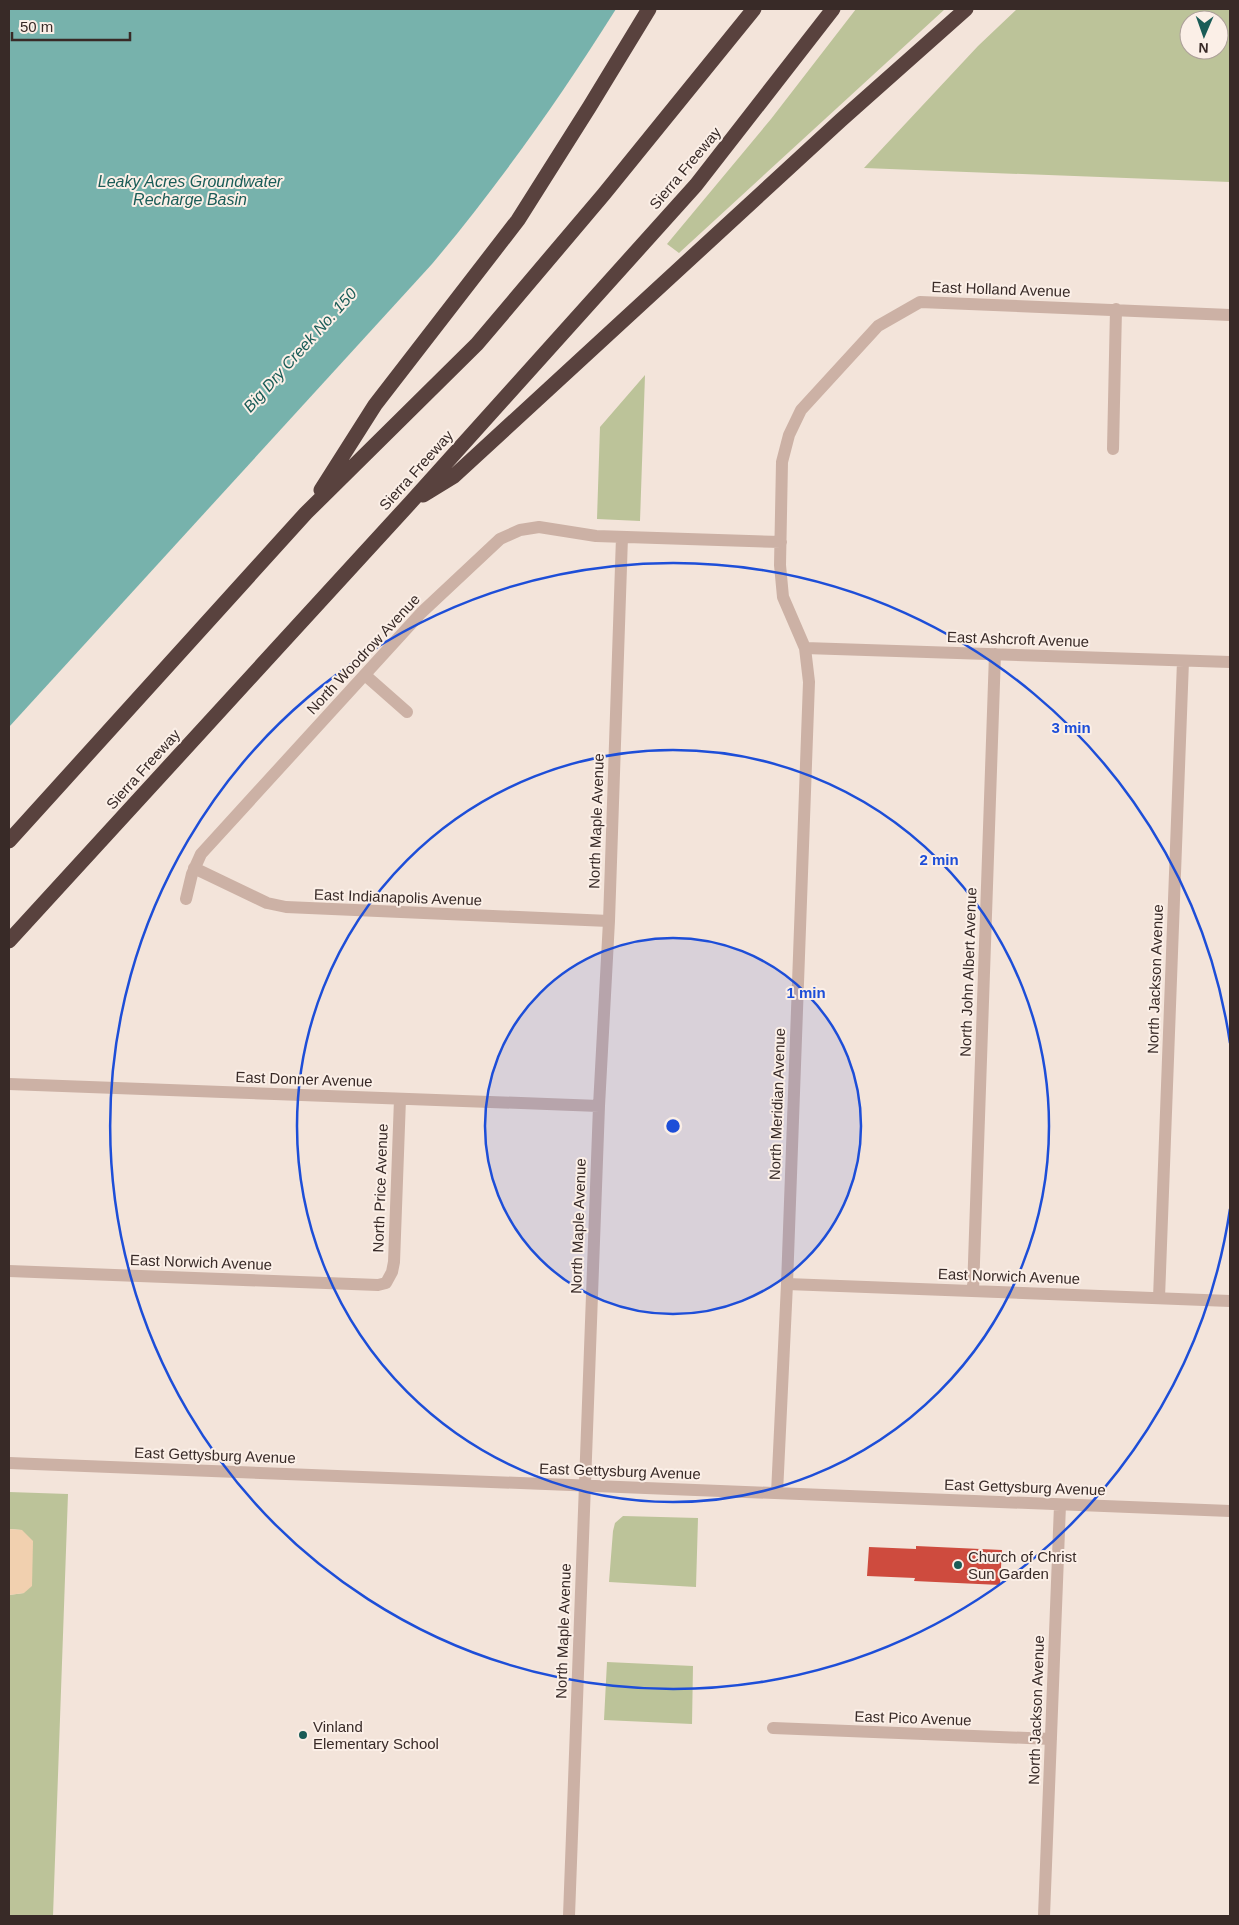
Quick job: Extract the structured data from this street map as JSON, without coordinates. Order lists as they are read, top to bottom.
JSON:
{
  "streets": {
    "highway": ["Sierra Freeway"],
    "street": [
      "East Holland Avenue",
      "East Ashcroft Avenue",
      "North Woodrow Avenue",
      "North Maple Avenue",
      "East Indianapolis Avenue",
      "North John Albert Avenue",
      "North Jackson Avenue",
      "East Donner Avenue",
      "North Meridian Avenue",
      "North Price Avenue",
      "East Norwich Avenue",
      "East Gettysburg Avenue",
      "East Pico Avenue"
    ]
  },
  "crossings": [
    ["East Holland Avenue", "North Meridian Avenue"],
    ["East Ashcroft Avenue", "North John Albert Avenue"],
    ["East Ashcroft Avenue", "North Jackson Avenue"],
    ["East Ashcroft Avenue", "North Meridian Avenue"],
    ["North Woodrow Avenue", "North Maple Avenue"],
    ["North Woodrow Avenue", "East Indianapolis Avenue"],
    ["North Maple Avenue", "East Indianapolis Avenue"],
    ["North Maple Avenue", "East Donner Avenue"],
    ["North Maple Avenue", "East Gettysburg Avenue"],
    ["North John Albert Avenue", "East Norwich Avenue"],
    ["North Jackson Avenue", "East Norwich Avenue"],
    ["North Jackson Avenue", "East Gettysburg Avenue"],
    ["North Jackson Avenue", "East Pico Avenue"],
    ["East Donner Avenue", "North Price Avenue"],
    ["North Meridian Avenue", "East Norwich Avenue"],
    ["North Meridian Avenue", "East Gettysburg Avenue"],
    ["North Price Avenue", "East Norwich Avenue"]
  ],
  "water": ["Leaky Acres Groundwater Recharge Basin", "Big Dry Creek No. 150"],
  "places": ["Church of Christ Sun Garden", "Vinland Elementary School"],
  "scale_bar": "50 m",
  "north": "bottom",
  "rings": ["3 min", "2 min", "1 min"]
}
